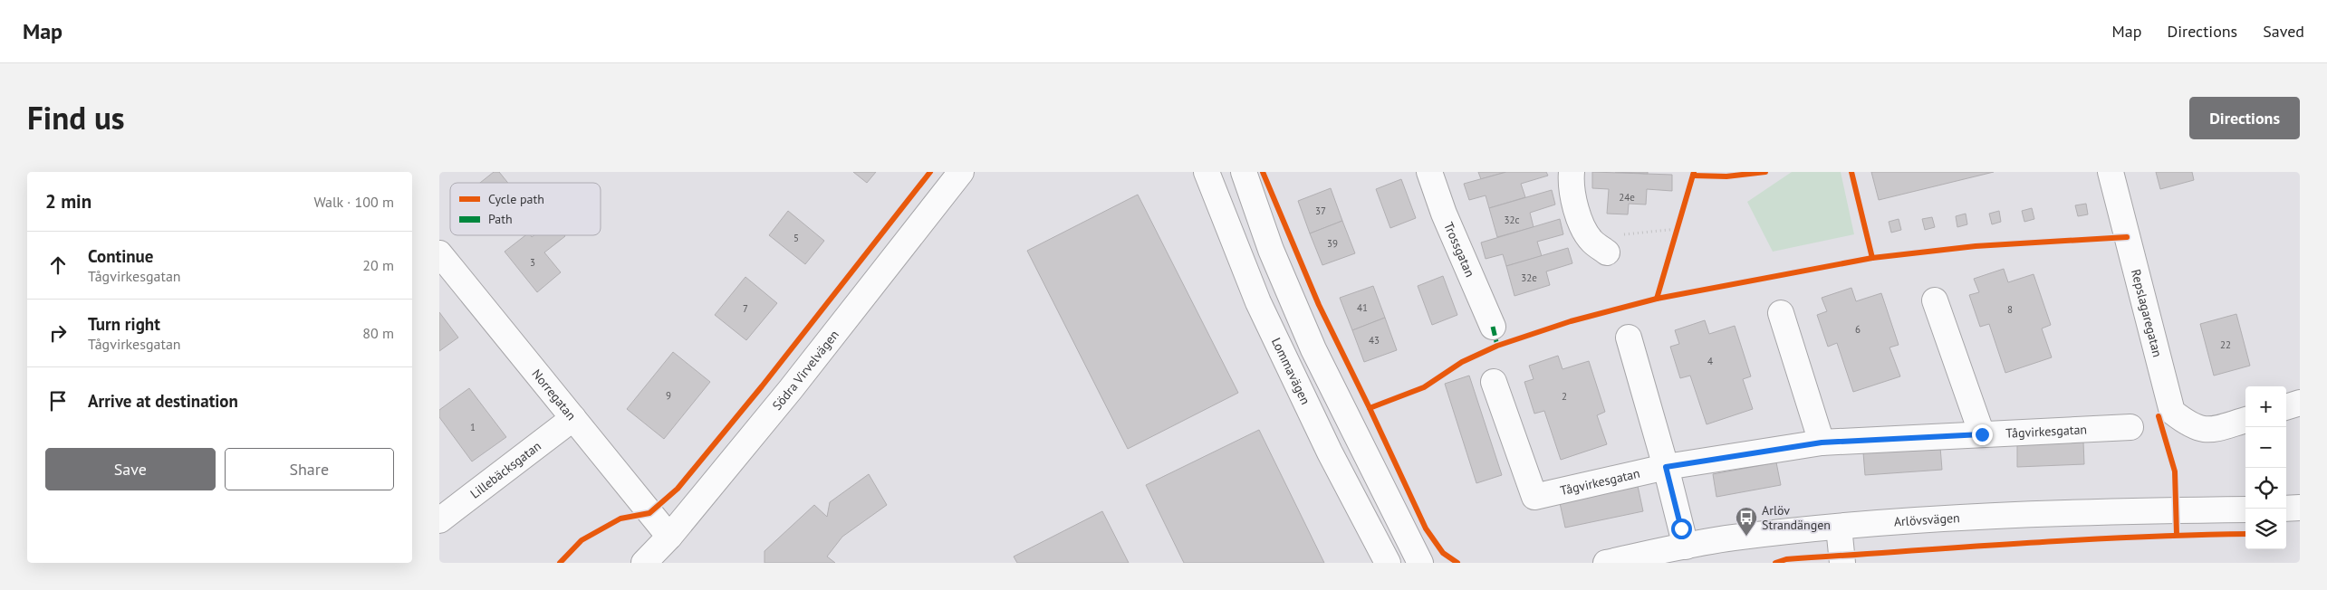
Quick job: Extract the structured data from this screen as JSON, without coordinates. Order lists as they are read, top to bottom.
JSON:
{
  "streets": {
    "street": [
      "Trossgatan",
      "Repslagaregatan",
      "Södra Virvelvägen",
      "Lommavägen",
      "Norregatan",
      "Tågvirkesgatan",
      "Lillebäcksgatan",
      "Arlövsvägen"
    ]
  },
  "crossings": [
    ["Södra Virvelvägen", "Norregatan"],
    ["Norregatan", "Lillebäcksgatan"]
  ],
  "places": {
    "bus stop": ["Arlöv Strandängen"]
  },
  "house_numbers": [
    "24e",
    "37",
    "32c",
    "5",
    "39",
    "3",
    "32e",
    "41",
    "7",
    "8",
    "6",
    "43",
    "22",
    "4",
    "9",
    "2",
    "1"
  ],
  "legend": ["Cycle path", "Path"],
  "page": {
    "header": "Map",
    "nav": ["Map", "Directions", "Saved"],
    "title": "Find us",
    "buttons": [
      "Directions",
      ["Save", "Share"]
    ],
    "heading": ["2 min", "Walk · 100 m"],
    "list": [
      ["Continue", "Tågvirkesgatan", "20 m"],
      ["Turn right", "Tågvirkesgatan", "80 m"],
      "Arrive at destination"
    ],
    "map_buttons": ["+", "−"]
  }
}
